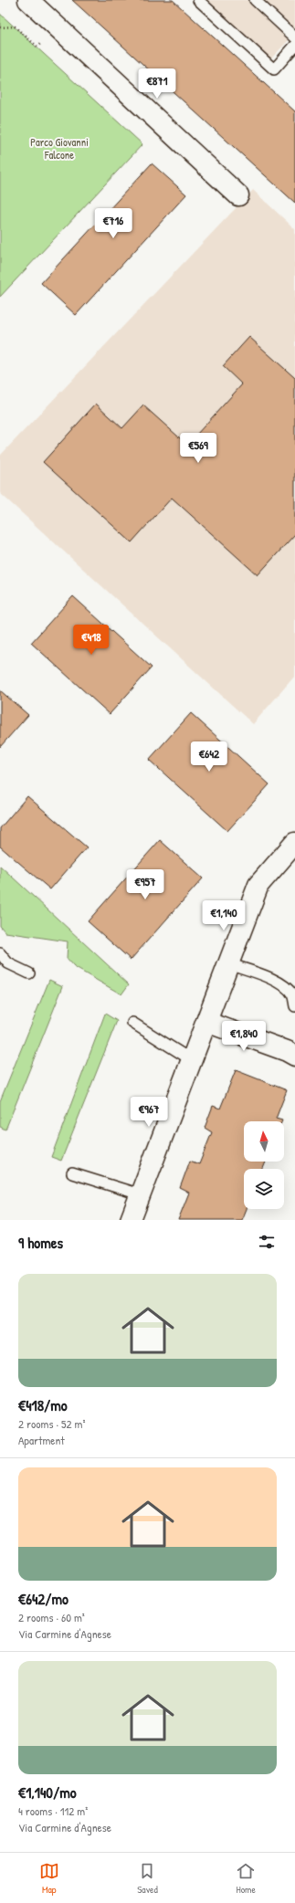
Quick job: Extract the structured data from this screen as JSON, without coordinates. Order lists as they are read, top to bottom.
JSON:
{
  "parks": ["Parco Giovanni Falcone"],
  "north": "top",
  "page": {
    "price": [
      "€871",
      "€716",
      "€569",
      "€418",
      "€642",
      "€957",
      "€1,140",
      "€1,840",
      "€967"
    ],
    "heading": "9 homes",
    "list": [
      {
        "name": "€418/mo",
        "note": "2 rooms · 52 m² · Apartment"
      },
      {
        "name": "€642/mo",
        "note": "2 rooms · 60 m² · Via Carmine d'Agnese"
      },
      {
        "name": "€1,140/mo",
        "note": "4 rooms · 112 m² · Via Carmine d'Agnese"
      }
    ],
    "tabs": ["Map", "Saved", "Home"]
  }
}
